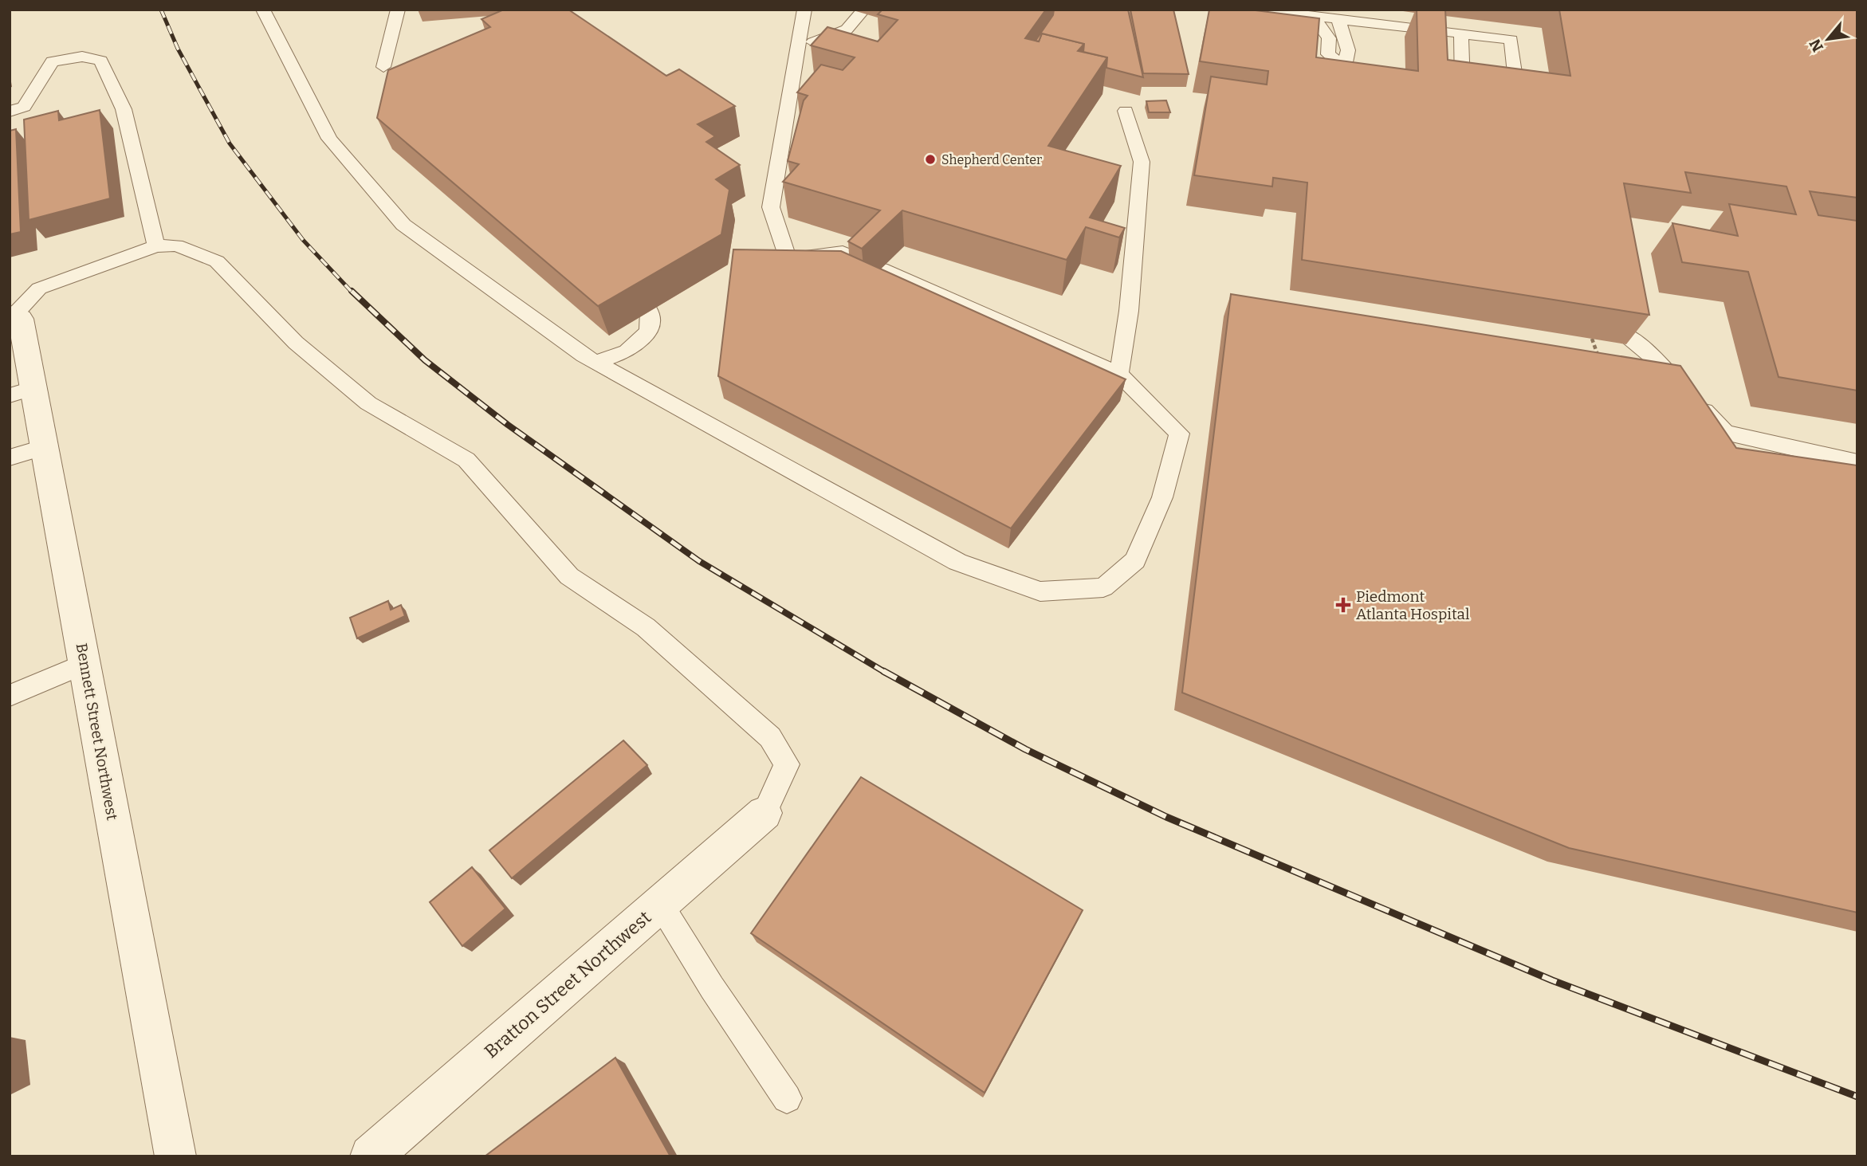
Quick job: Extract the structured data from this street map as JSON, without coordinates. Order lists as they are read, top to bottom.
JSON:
{
  "streets": {
    "street": ["Bennett Street Northwest", "Bratton Street Northwest"]
  },
  "places": {
    "other": ["Shepherd Center"],
    "health": ["Piedmont Atlanta Hospital"]
  },
  "north": "bottom left"
}
